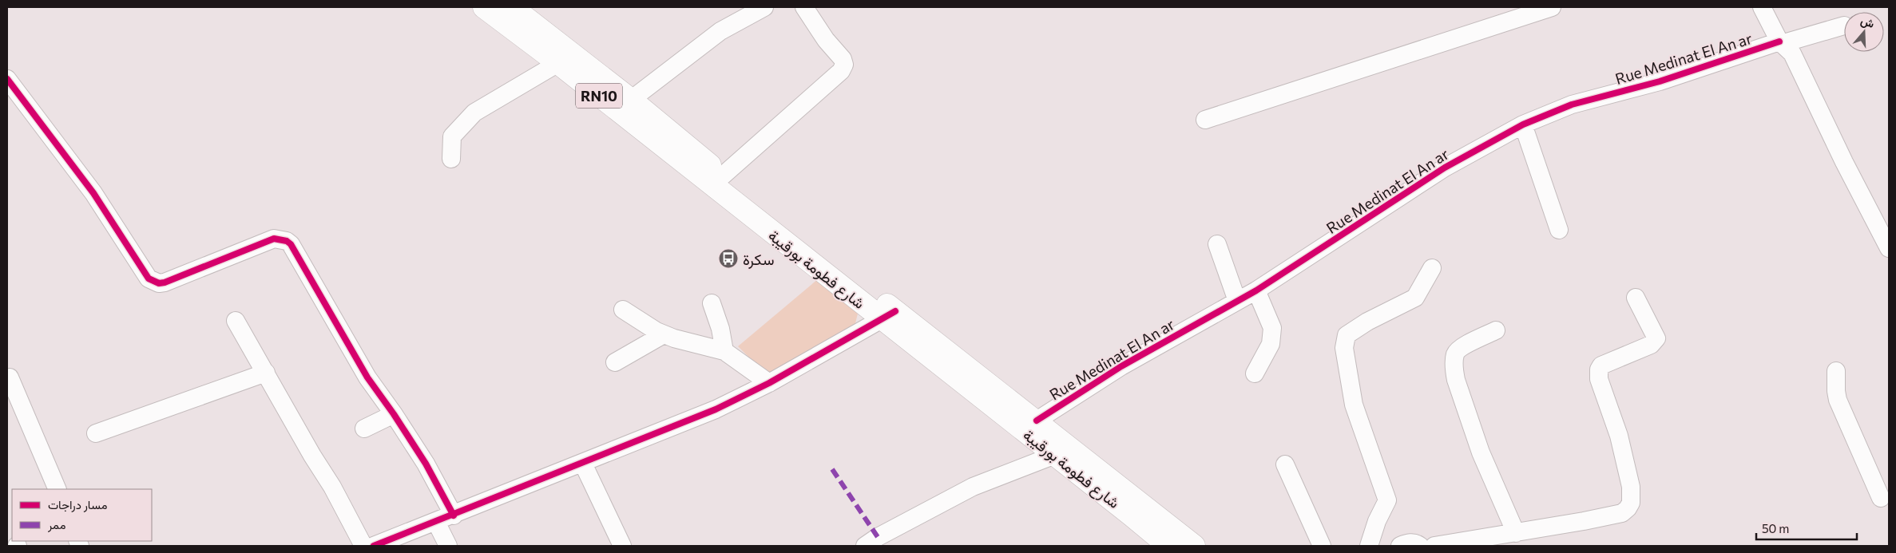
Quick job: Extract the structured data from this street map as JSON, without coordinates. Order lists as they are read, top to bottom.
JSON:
{
  "streets": {
    "main road": ["RN10", "شارع فطومة بورقيبة"],
    "street": ["Rue Medinat El An ar"]
  },
  "crossings": [
    ["Rue Medinat El An ar", "شارع فطومة بورقيبة"]
  ],
  "places": {
    "bus stop": ["سكرة"]
  },
  "legend": ["مسار دراجات", "ممر"],
  "scale_bar": "50 m",
  "north": "top"
}
